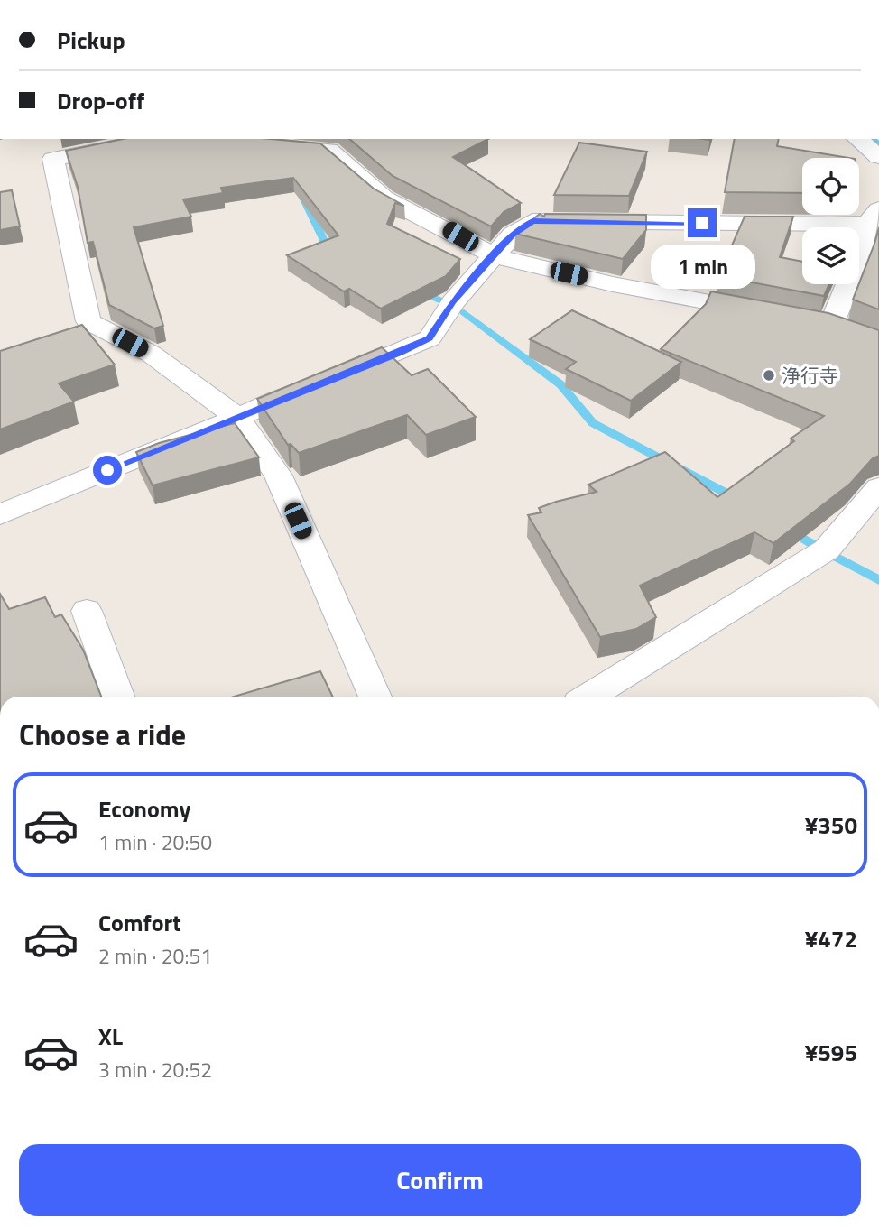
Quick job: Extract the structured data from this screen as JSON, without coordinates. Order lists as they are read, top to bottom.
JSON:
{
  "places": ["浄行寺"],
  "page": {
    "banner": ["Pickup", "Drop-off"],
    "bubble": "1 min",
    "heading": "Choose a ride",
    "list": [
      {
        "name": "Economy",
        "note": "1 min · 20:50",
        "value": "¥350"
      },
      {
        "name": "Comfort",
        "note": "2 min · 20:51",
        "value": "¥472"
      },
      {
        "name": "XL",
        "note": "3 min · 20:52",
        "value": "¥595"
      }
    ],
    "buttons": "Confirm"
  }
}
